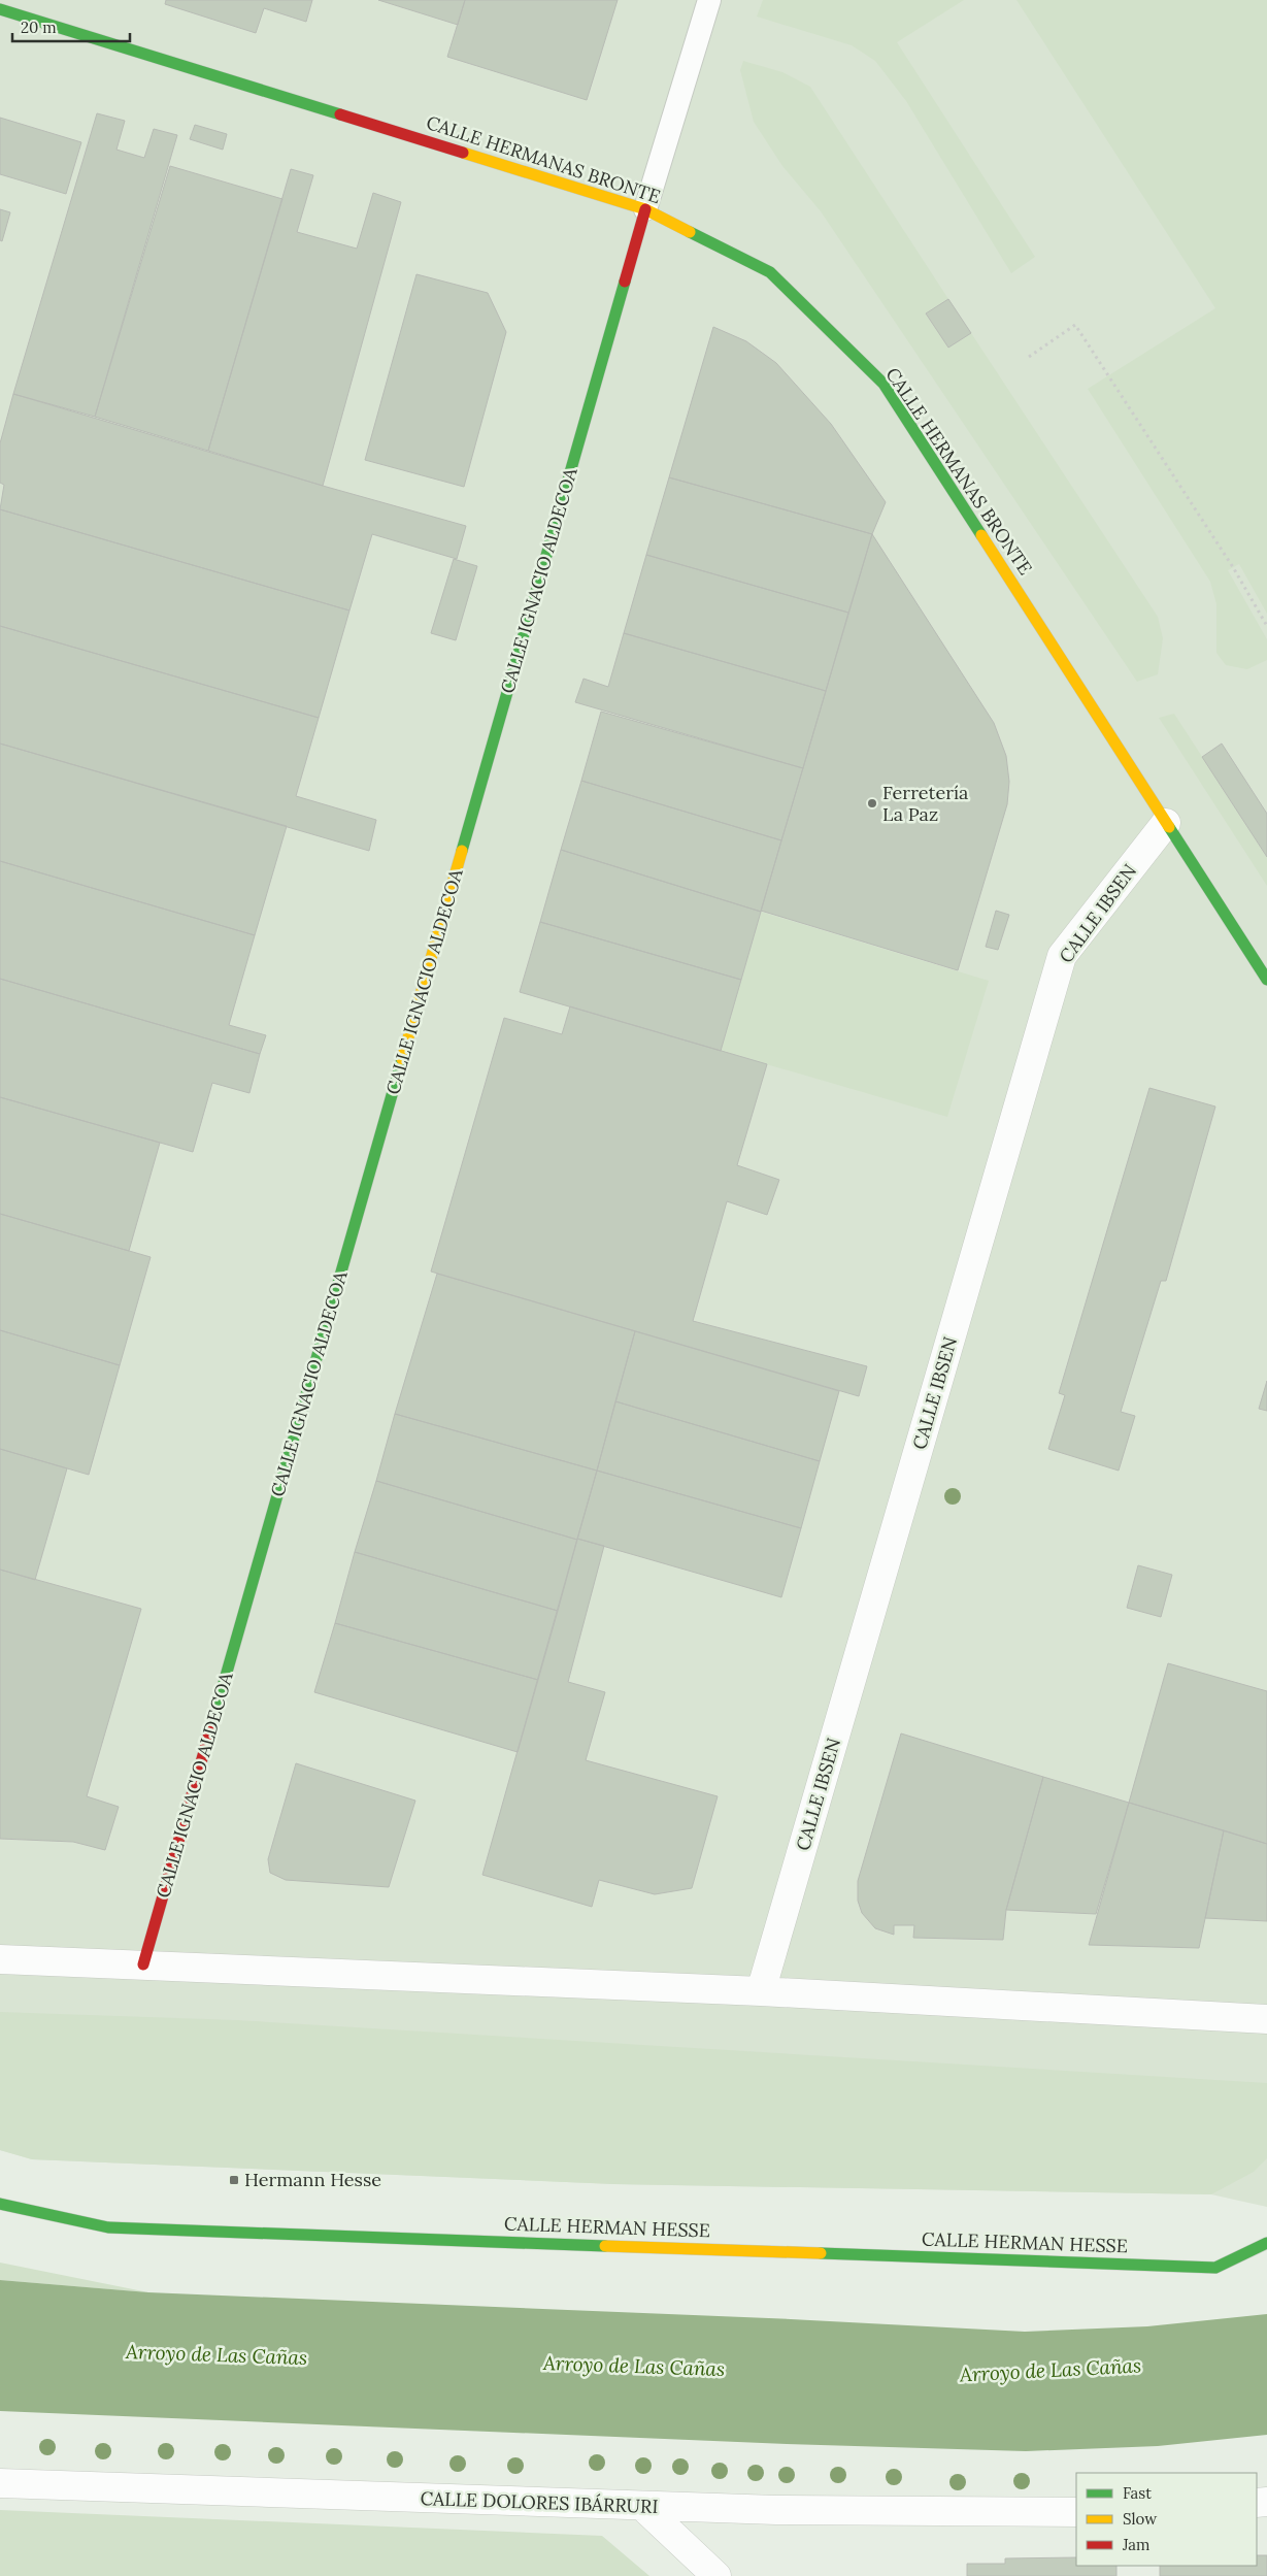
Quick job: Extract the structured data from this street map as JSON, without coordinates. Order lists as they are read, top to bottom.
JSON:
{
  "streets": {
    "street": [
      "CALLE HERMANAS BRONTE",
      "CALLE IGNACIO ALDECOA",
      "CALLE IBSEN",
      "CALLE HERMAN HESSE",
      "CALLE DOLORES IBÁRRURI"
    ]
  },
  "crossings": [
    ["CALLE HERMANAS BRONTE", "CALLE IGNACIO ALDECOA"],
    ["CALLE HERMANAS BRONTE", "CALLE IBSEN"]
  ],
  "water": ["Arroyo de Las Cañas"],
  "places": {
    "other": ["Ferretería La Paz"],
    "transit": ["Hermann Hesse"]
  },
  "legend": ["Fast", "Slow", "Jam"],
  "scale_bar": "20 m"
}
